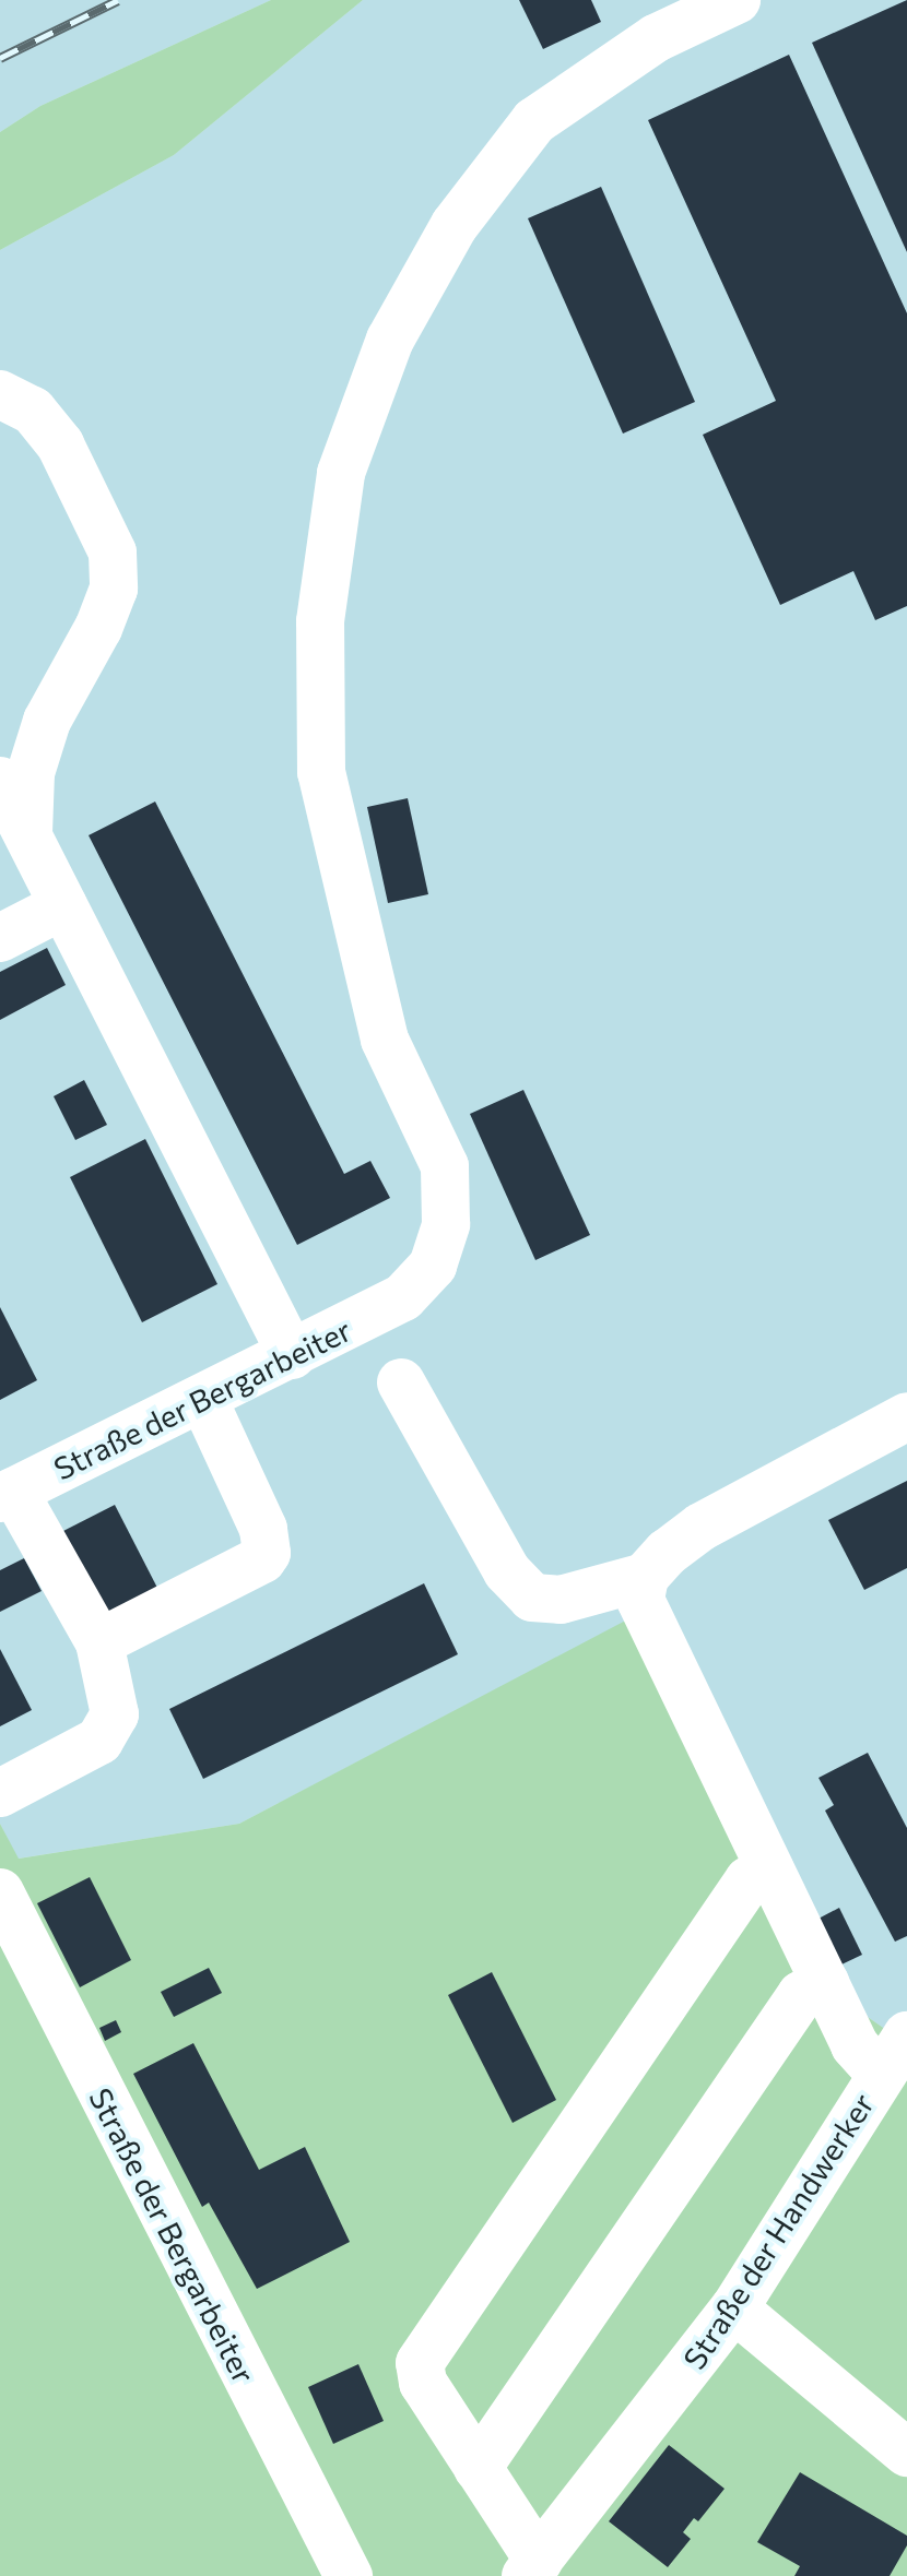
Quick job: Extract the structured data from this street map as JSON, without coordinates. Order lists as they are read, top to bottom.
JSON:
{
  "streets": {
    "street": ["Straße der Bergarbeiter", "Straße der Handwerker"]
  }
}
